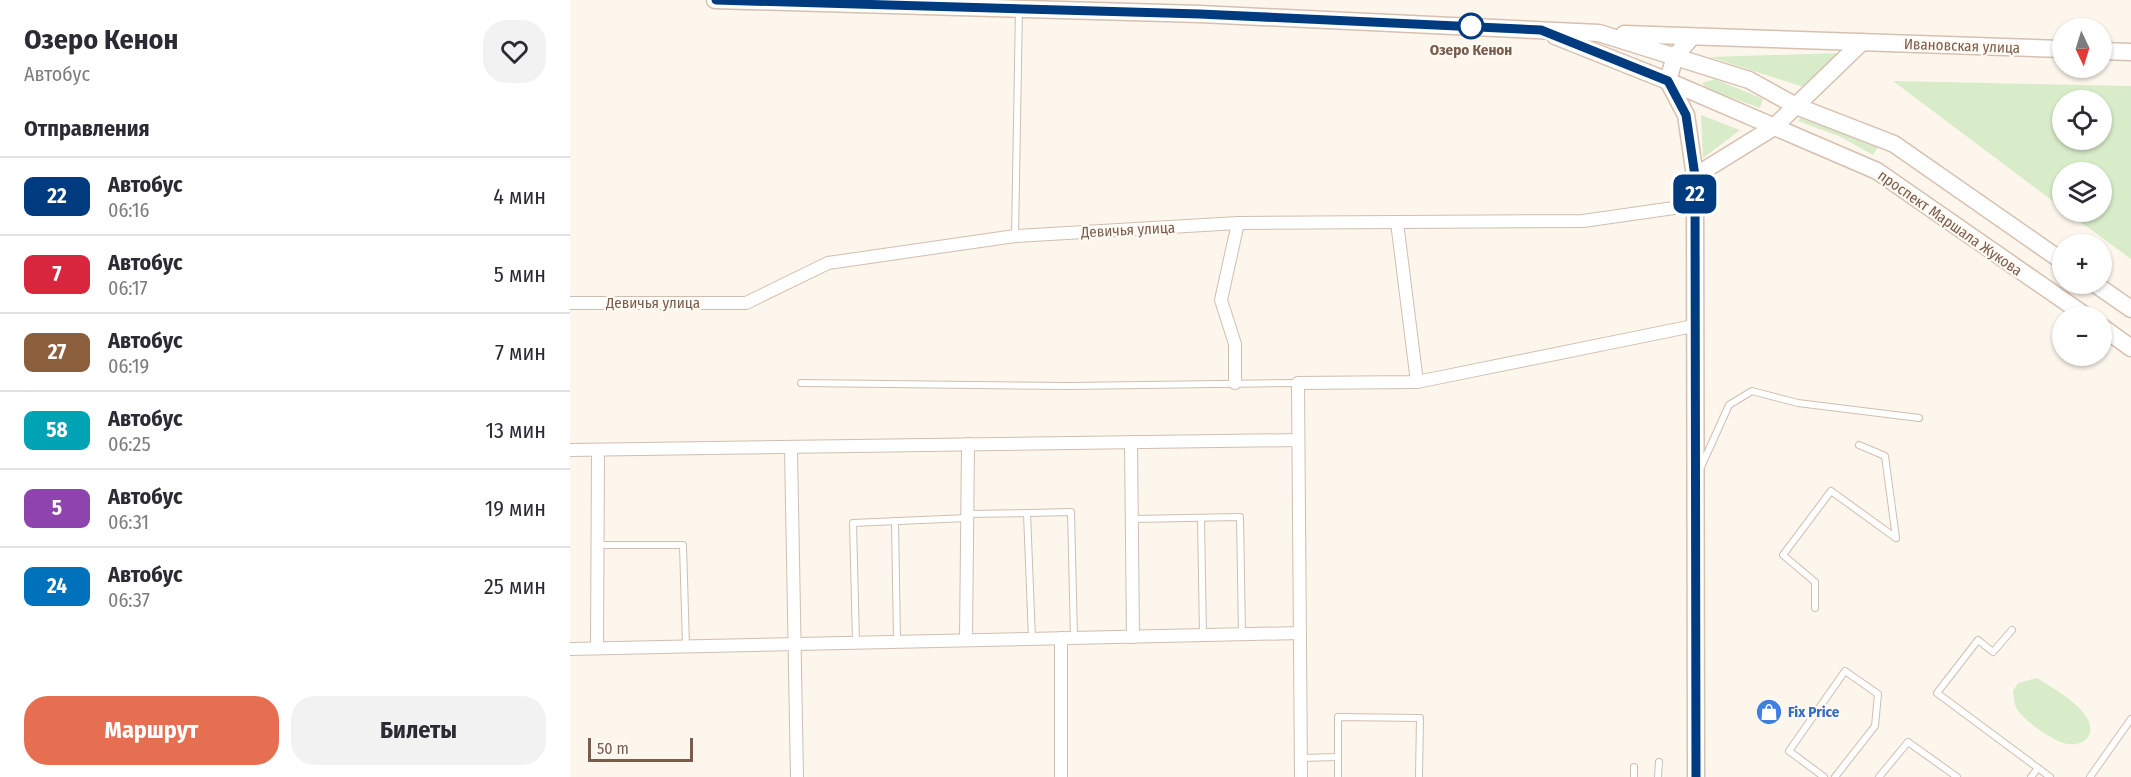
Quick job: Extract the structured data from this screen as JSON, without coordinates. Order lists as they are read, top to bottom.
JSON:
{
  "streets": {
    "main road": ["Ивановская улица", "проспект Маршала Жукова"],
    "street": ["Девичья улица"]
  },
  "places": {
    "other": ["Озеро Кенон"],
    "shop": ["Fix Price"]
  },
  "lines": ["bus line 22"],
  "scale_bar": "50 m",
  "north": "bottom",
  "page": {
    "heading": [
      ["Озеро Кенон", "Автобус"],
      "Отправления"
    ],
    "on_map": "22",
    "map_buttons": ["+", "−"],
    "list": [
      {
        "mark": "22",
        "name": "Автобус",
        "note": "06:16",
        "value": "4 мин"
      },
      {
        "mark": "7",
        "name": "Автобус",
        "note": "06:17",
        "value": "5 мин"
      },
      {
        "mark": "27",
        "name": "Автобус",
        "note": "06:19",
        "value": "7 мин"
      },
      {
        "mark": "58",
        "name": "Автобус",
        "note": "06:25",
        "value": "13 мин"
      },
      {
        "mark": "5",
        "name": "Автобус",
        "note": "06:31",
        "value": "19 мин"
      },
      {
        "mark": "24",
        "name": "Автобус",
        "note": "06:37",
        "value": "25 мин"
      }
    ],
    "buttons": ["Маршрут", "Билеты"],
    "scale": "50 m"
  }
}
